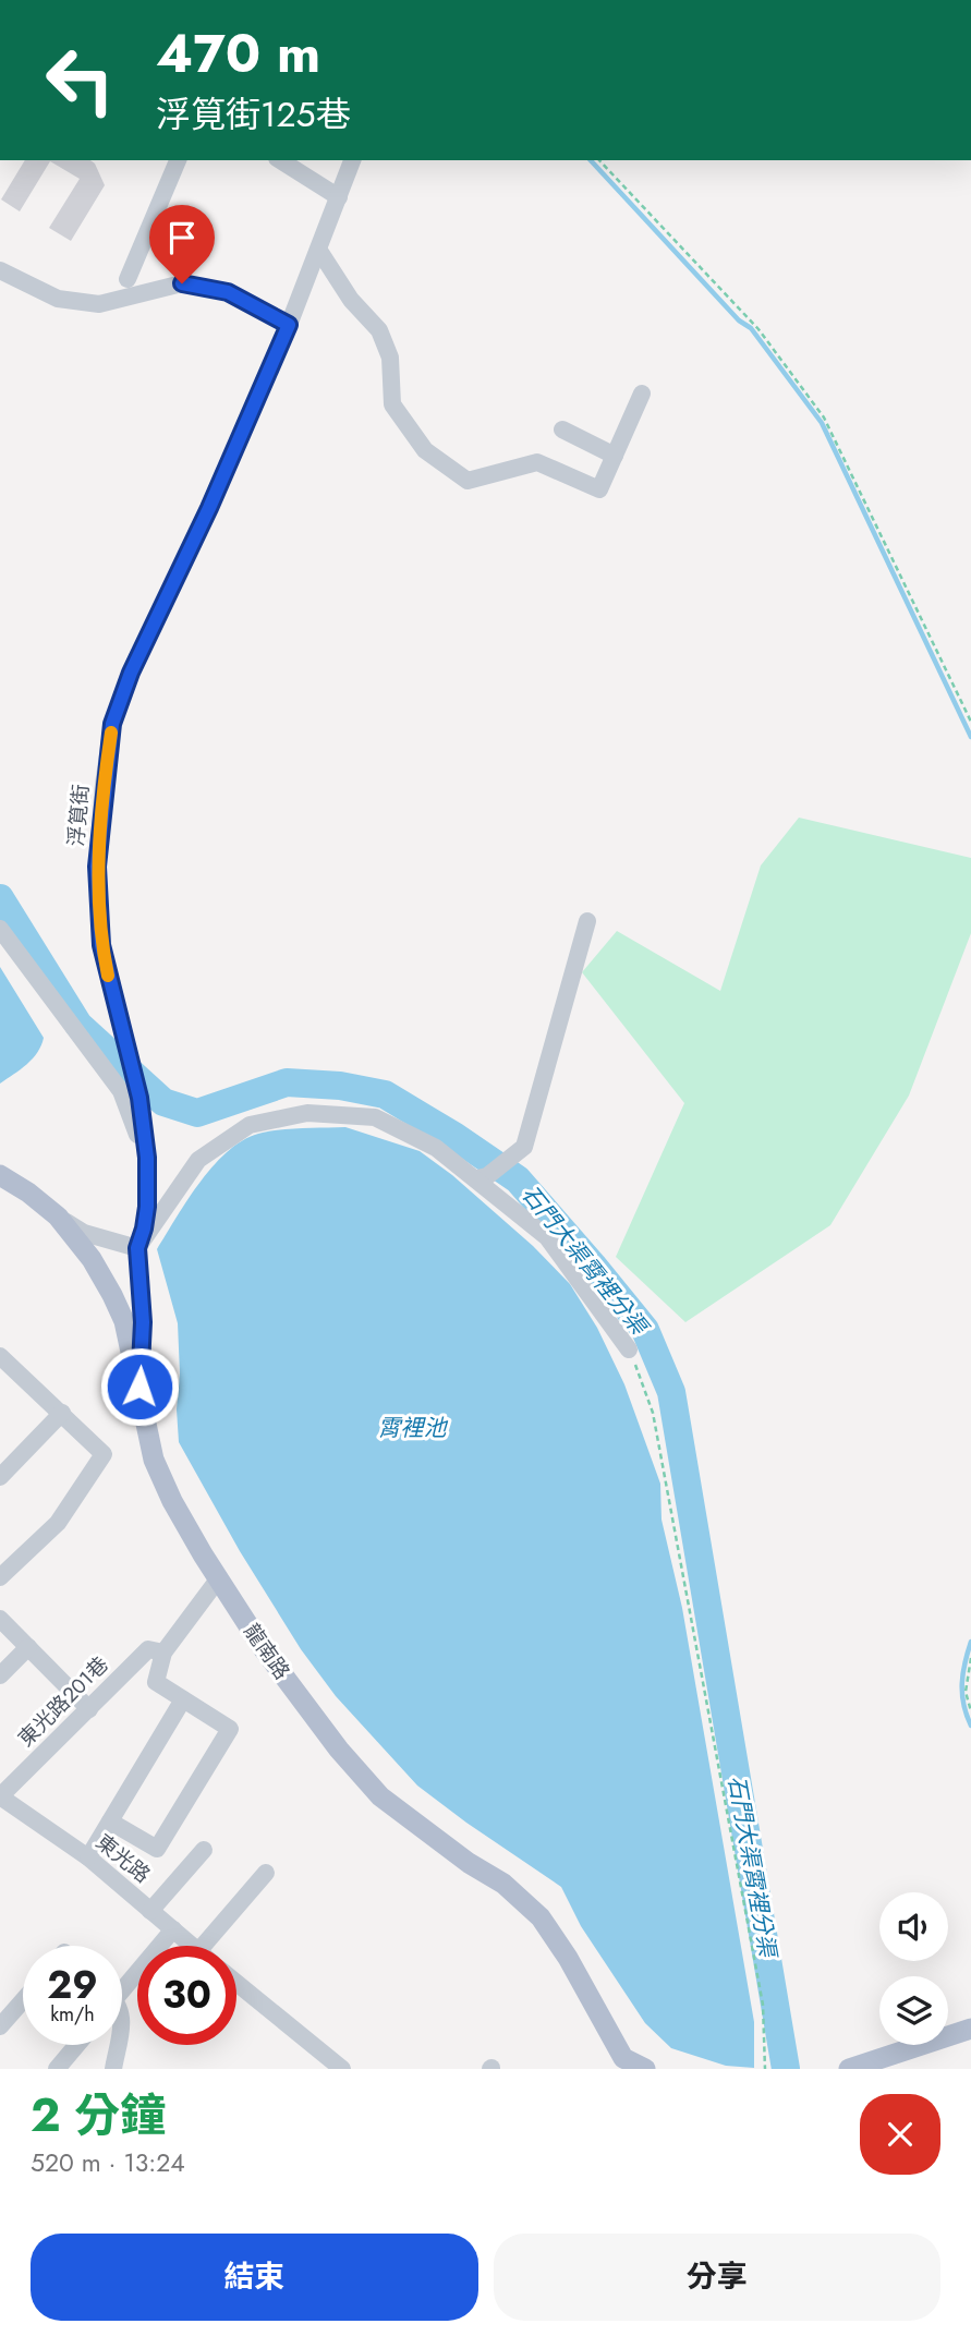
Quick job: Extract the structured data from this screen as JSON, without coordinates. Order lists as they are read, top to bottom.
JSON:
{
  "streets": {
    "main road": ["龍南路"],
    "street": ["浮筧街", "東光路201巷", "東光路"]
  },
  "crossings": [
    ["浮筧街", "龍南路"],
    ["東光路201巷", "東光路"]
  ],
  "water": ["石門大渠霄裡分渠", "霄裡池"],
  "page": {
    "turn": ["470 m", "浮筧街125巷"],
    "speed": "29 km/h",
    "limit": "30",
    "heading": ["2 分鐘", "520 m · 13:24"],
    "buttons": ["結束", "分享"]
  }
}
